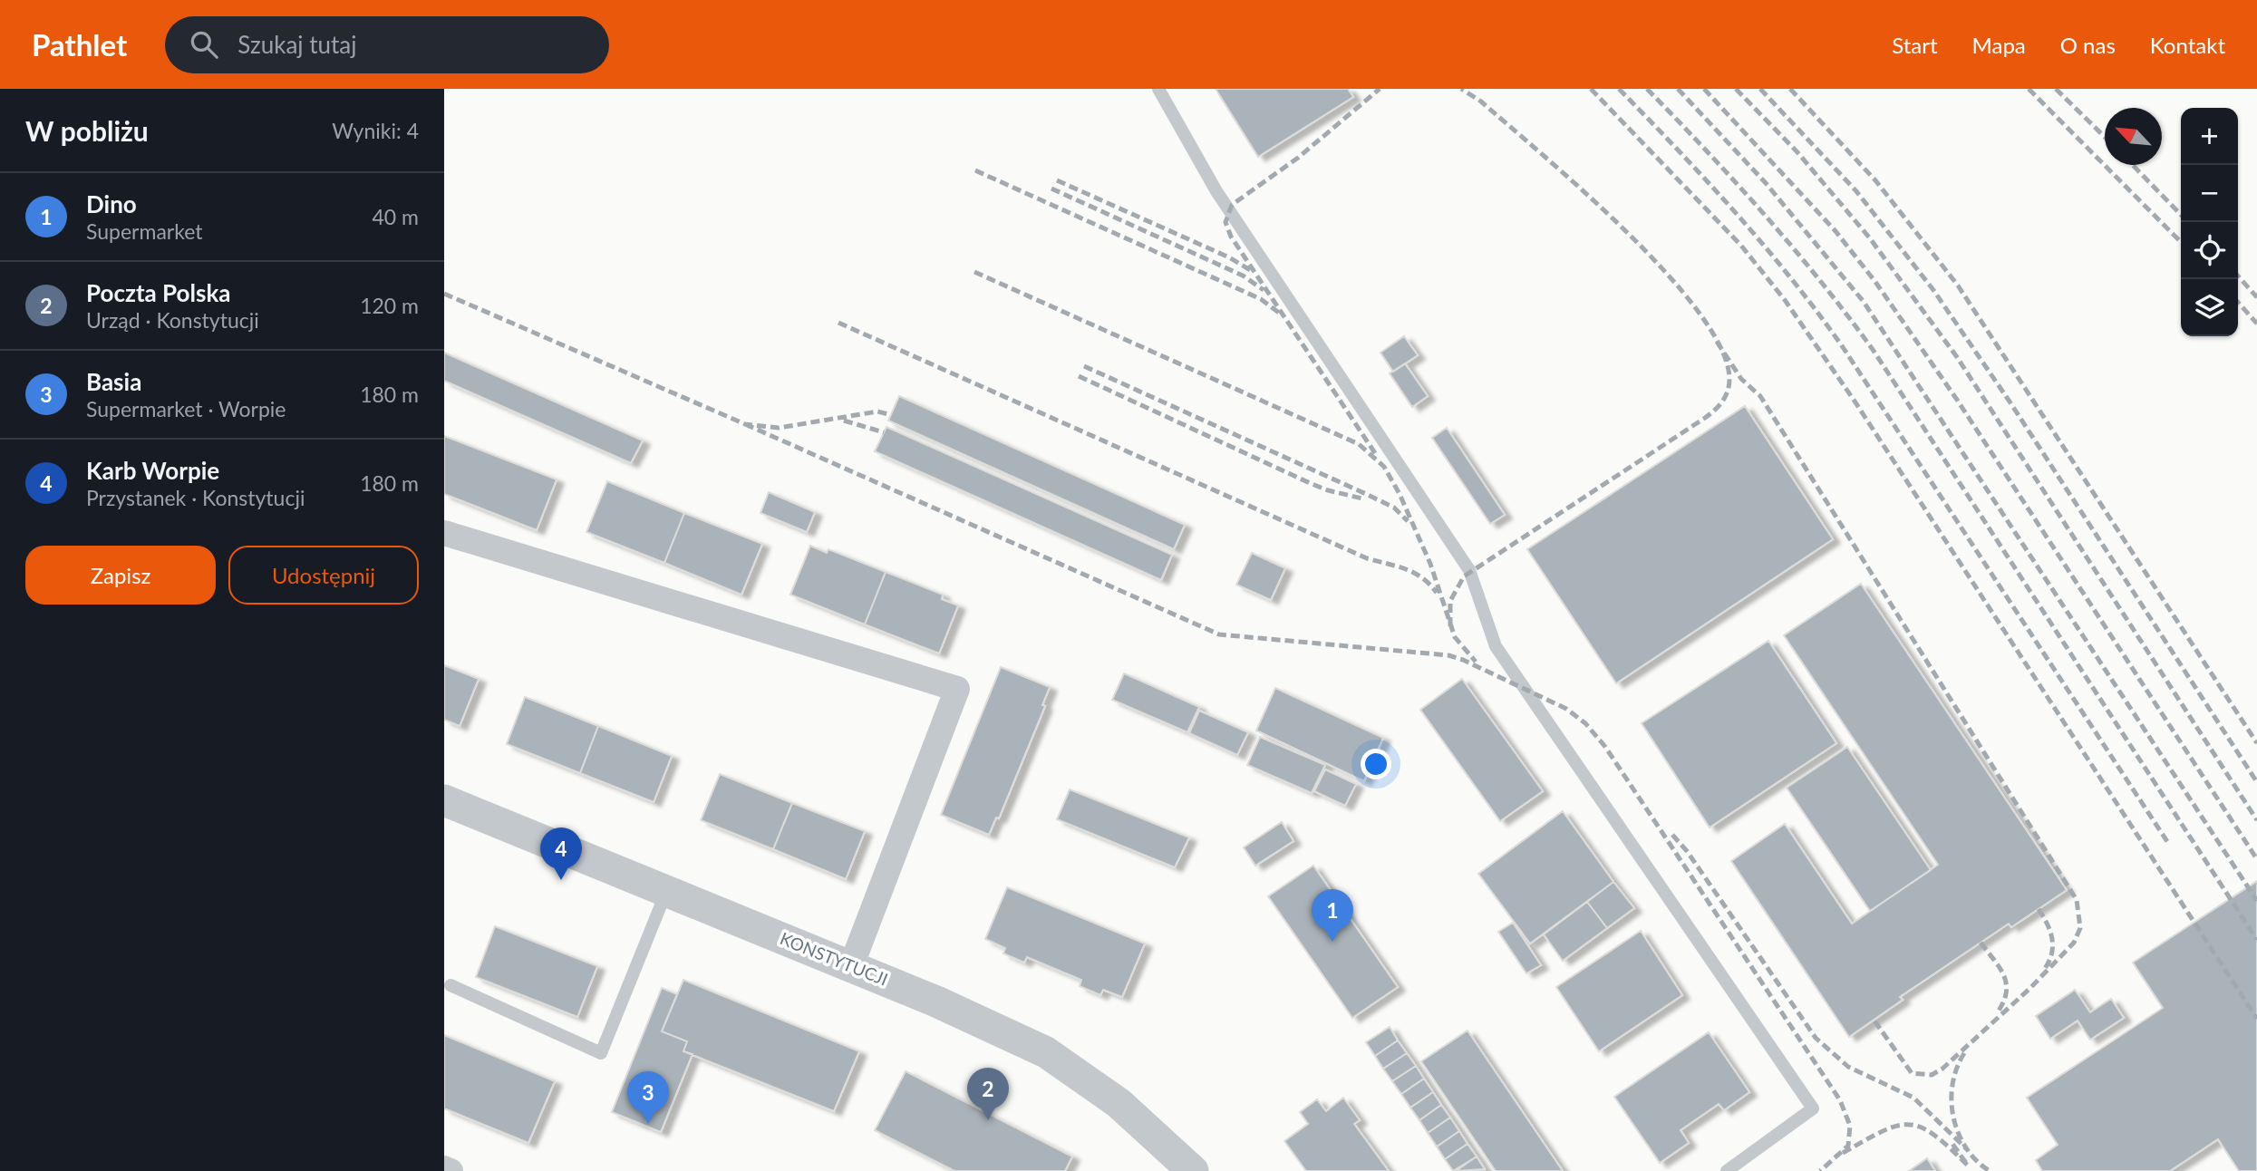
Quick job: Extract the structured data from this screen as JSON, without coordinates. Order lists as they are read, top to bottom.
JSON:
{
  "streets": {
    "street": ["KONSTYTUCJI"]
  },
  "north": "top left",
  "page": {
    "header": "Pathlet",
    "search": "Szukaj tutaj",
    "nav": [
      "Start",
      "Mapa",
      "O nas",
      "Kontakt"
    ],
    "heading": ["W pobliżu", "Wyniki: 4"],
    "map_buttons": ["+", "−"],
    "list": [
      {
        "mark": "1",
        "name": "Dino",
        "note": "Supermarket",
        "value": "40 m"
      },
      {
        "mark": "2",
        "name": "Poczta Polska",
        "note": "Urząd · Konstytucji",
        "value": "120 m"
      },
      {
        "mark": "3",
        "name": "Basia",
        "note": "Supermarket · Worpie",
        "value": "180 m"
      },
      {
        "mark": "4",
        "name": "Karb Worpie",
        "note": "Przystanek · Konstytucji",
        "value": "180 m"
      }
    ],
    "buttons": ["Zapisz", "Udostępnij"],
    "pins": [
      "4",
      "1",
      "2",
      "3"
    ]
  }
}
